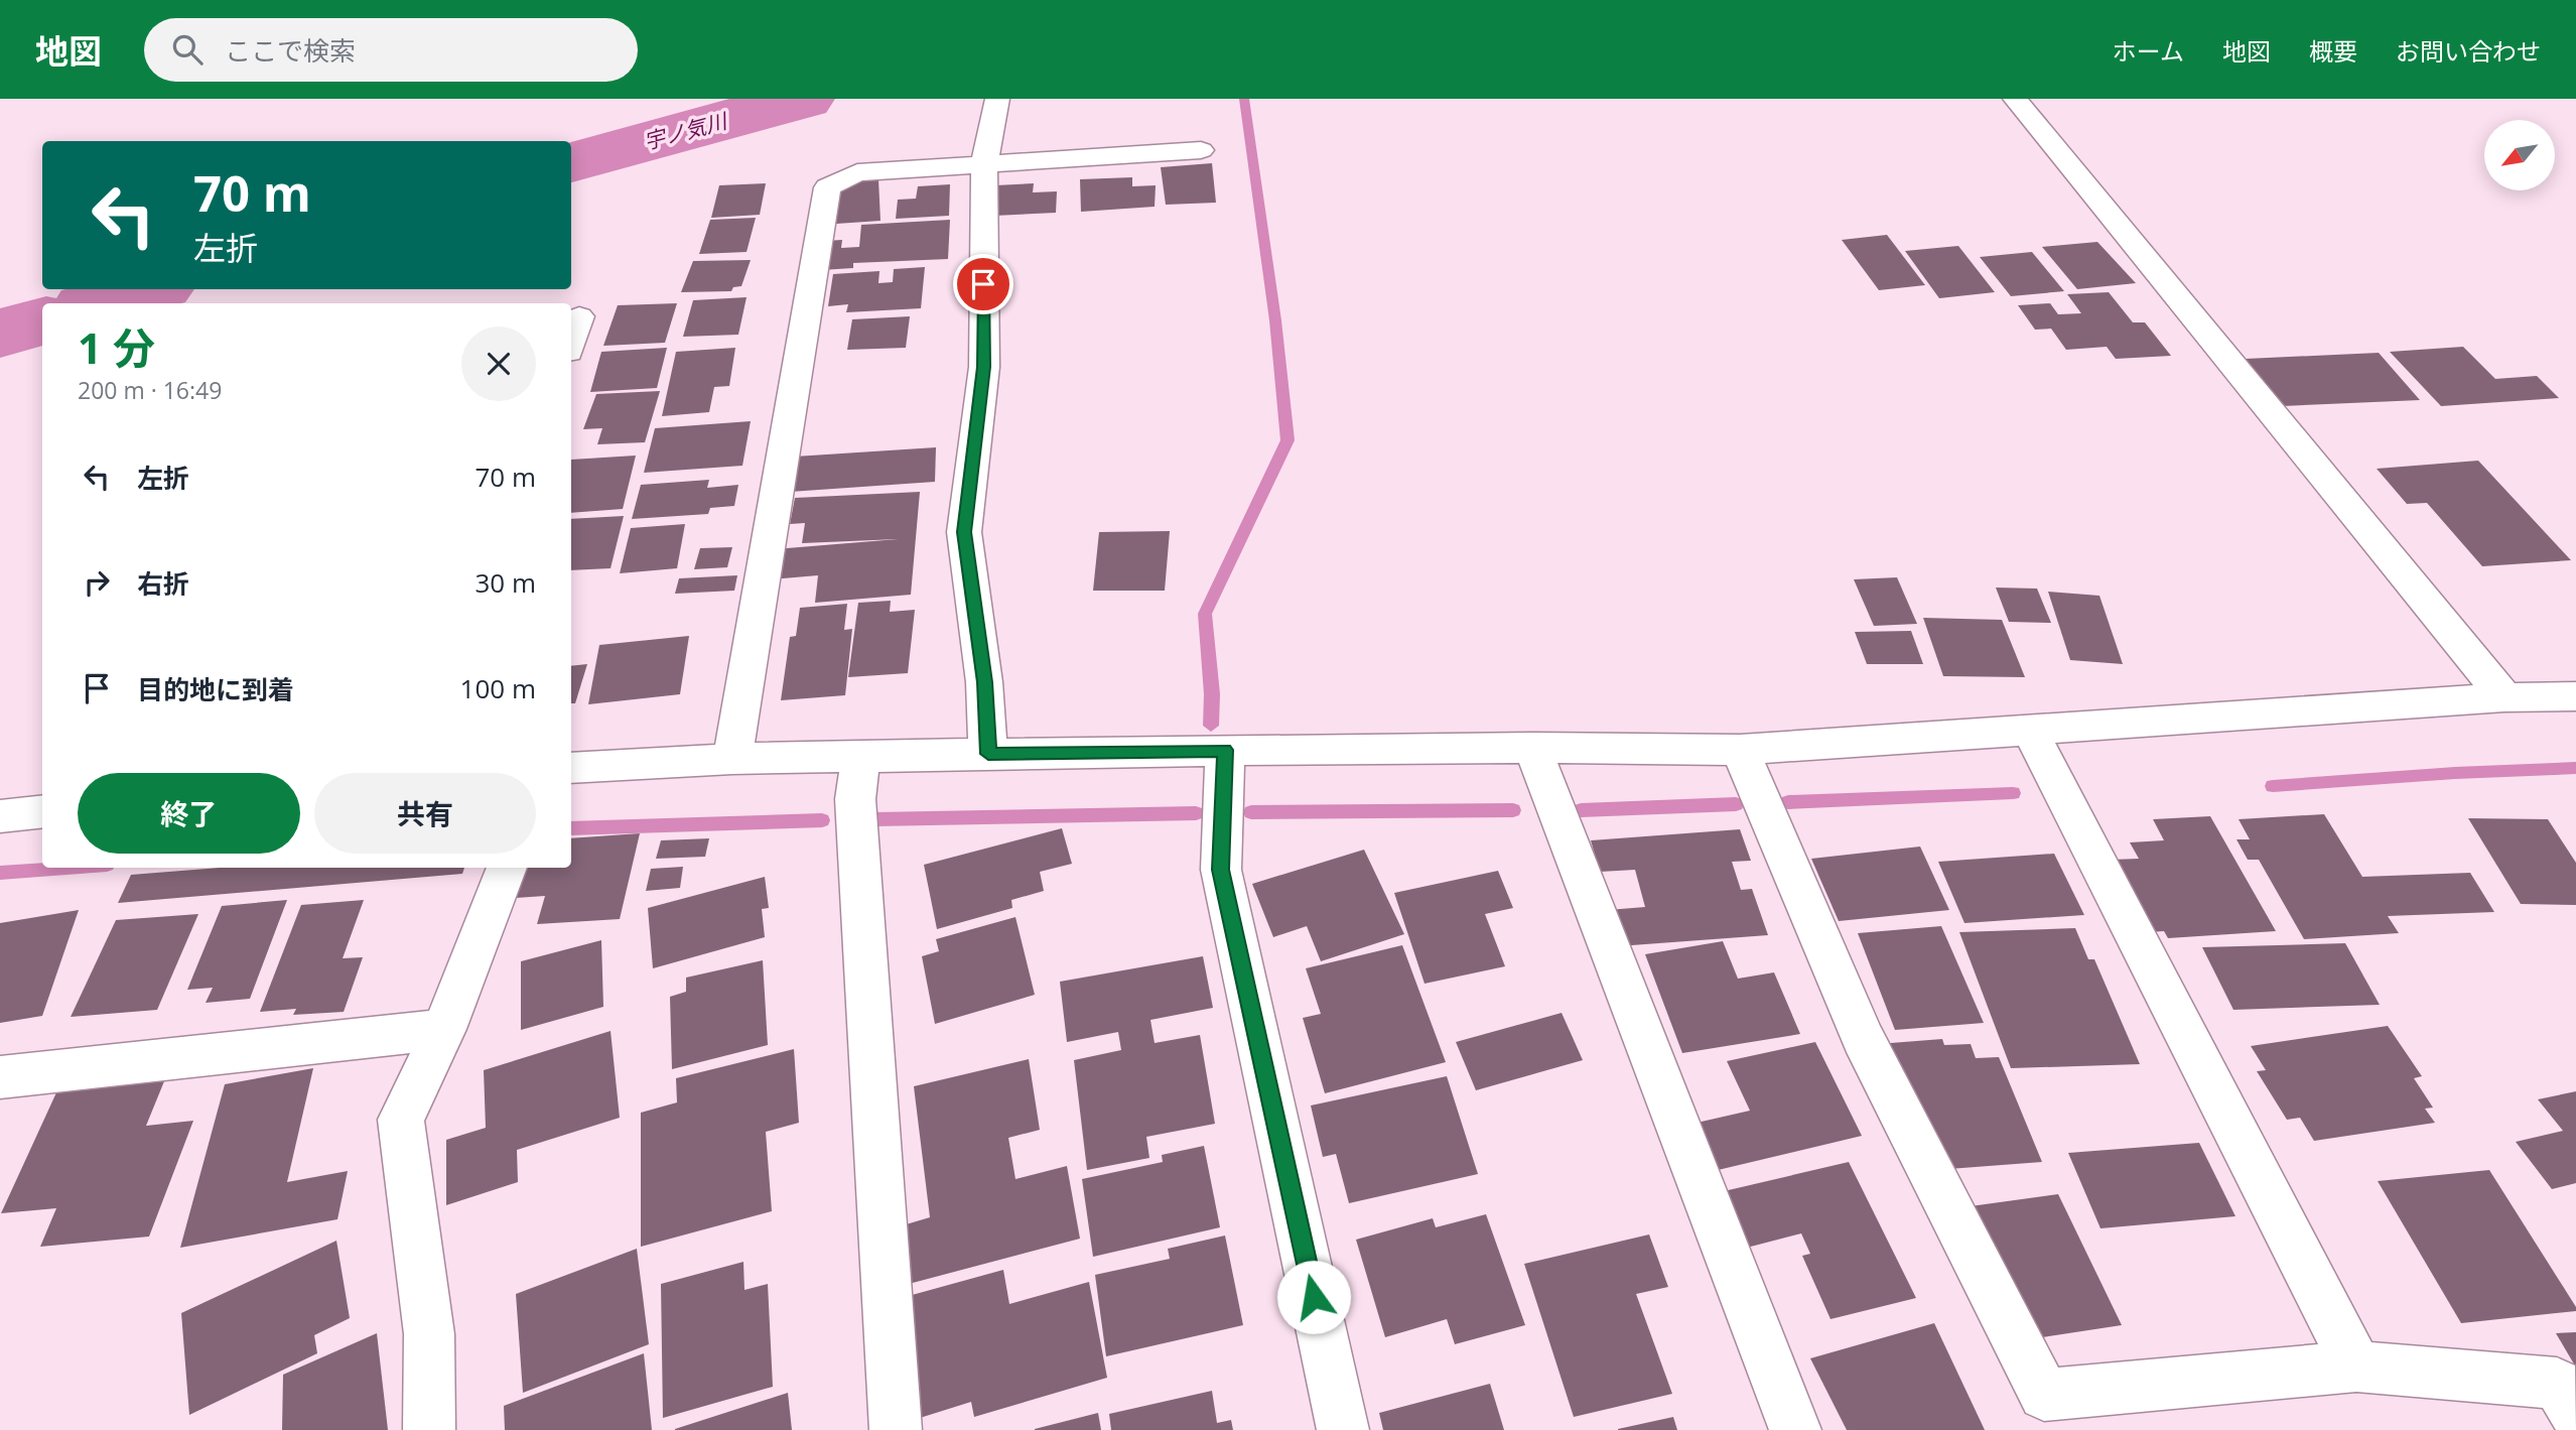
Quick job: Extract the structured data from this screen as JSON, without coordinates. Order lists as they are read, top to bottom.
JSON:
{
  "water": ["宇ノ気川"],
  "north": "bottom left",
  "page": {
    "header": "地図",
    "search": "ここで検索",
    "nav": [
      "ホーム",
      "地図",
      "概要",
      "お問い合わせ"
    ],
    "turn": ["70 m", "左折"],
    "heading": ["1 分", "200 m · 16:49"],
    "list": [
      {
        "name": "左折",
        "value": "70 m"
      },
      {
        "name": "右折",
        "value": "30 m"
      },
      {
        "name": "目的地に到着",
        "value": "100 m"
      }
    ],
    "buttons": ["終了", "共有"]
  }
}
